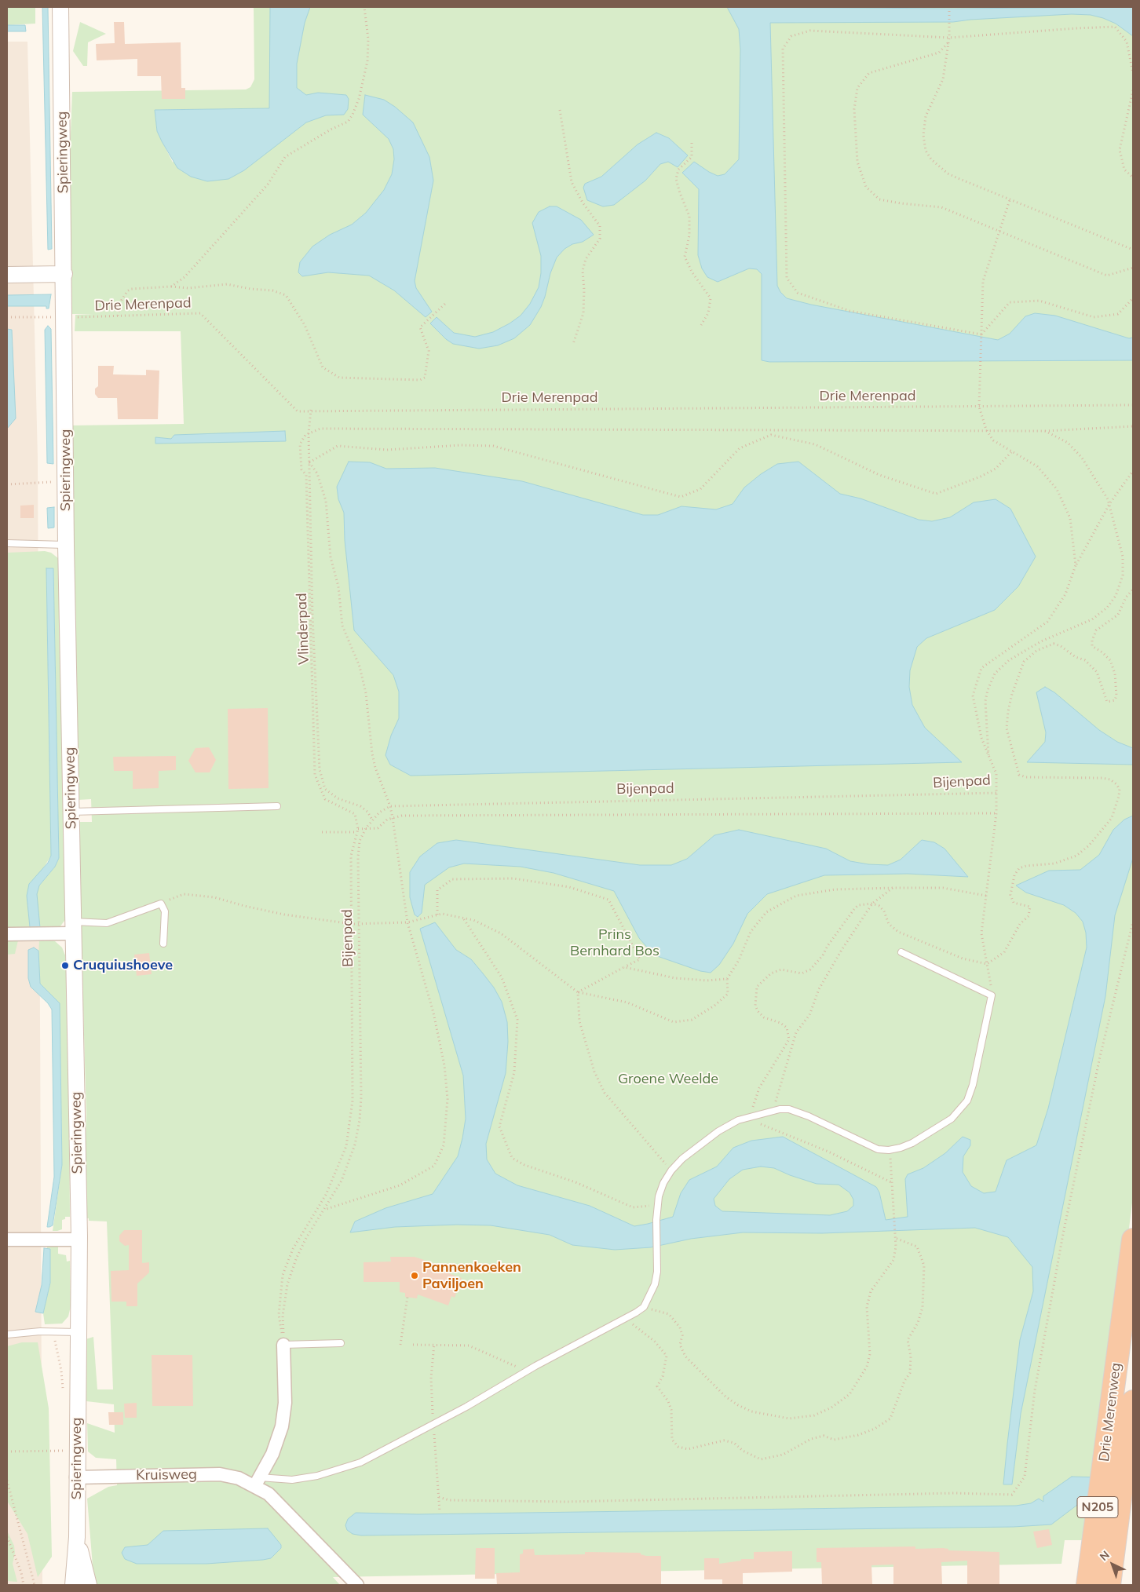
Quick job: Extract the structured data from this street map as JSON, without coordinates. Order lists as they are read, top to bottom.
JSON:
{
  "streets": {
    "highway": ["Drie Merenweg", "N205"],
    "street": ["Spieringweg", "Kruisweg"],
    "path": ["Drie Merenpad", "Vlinderpad", "Bijenpad"]
  },
  "crossings": [
    ["Spieringweg", "Drie Merenpad"],
    ["Spieringweg", "Kruisweg"],
    ["Drie Merenpad", "Vlinderpad"],
    ["Drie Merenpad", "Bijenpad"],
    ["Vlinderpad", "Bijenpad"]
  ],
  "parks": ["Prins Bernhard Bos", "Groene Weelde"],
  "places": ["Cruquiushoeve", "Pannenkoeken Paviljoen"],
  "north": "top left"
}
